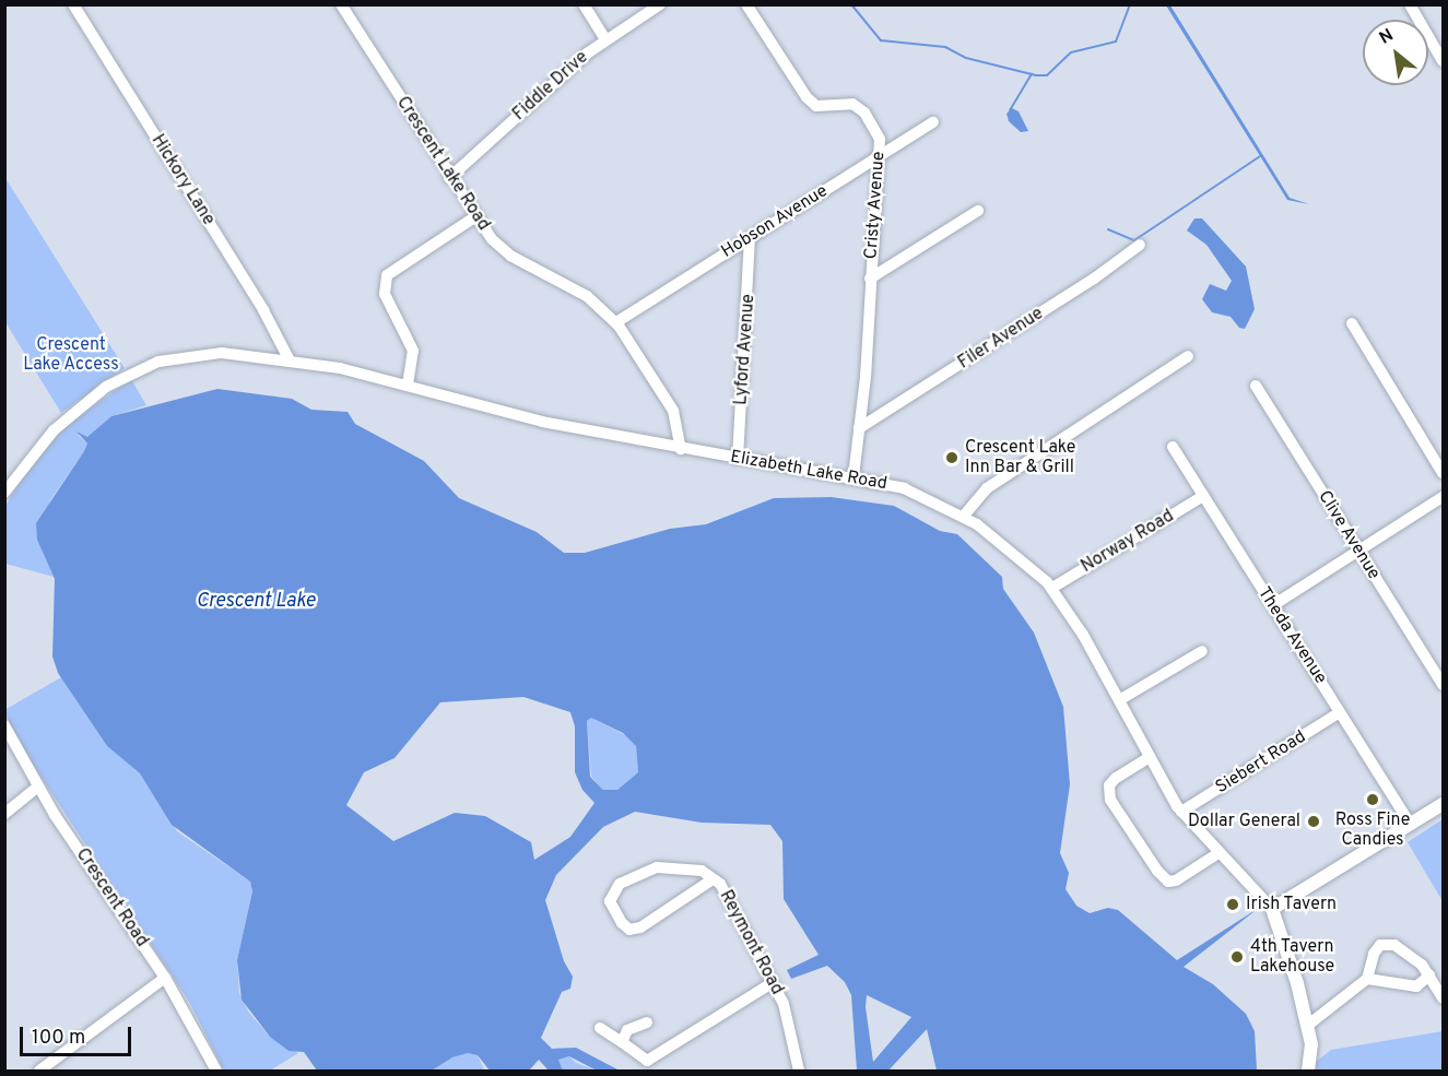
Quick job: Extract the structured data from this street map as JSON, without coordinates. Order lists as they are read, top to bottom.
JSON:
{
  "streets": {
    "street": [
      "Fiddle Drive",
      "Crescent Lake Road",
      "Hickory Lane",
      "Cristy Avenue",
      "Hobson Avenue",
      "Filer Avenue",
      "Lyford Avenue",
      "Elizabeth Lake Road",
      "Clive Avenue",
      "Norway Road",
      "Theda Avenue",
      "Siebert Road",
      "Crescent Road",
      "Reymont Road"
    ]
  },
  "crossings": [
    ["Fiddle Drive", "Crescent Lake Road"],
    ["Crescent Lake Road", "Hobson Avenue"],
    ["Crescent Lake Road", "Elizabeth Lake Road"],
    ["Hickory Lane", "Elizabeth Lake Road"],
    ["Cristy Avenue", "Hobson Avenue"],
    ["Cristy Avenue", "Filer Avenue"],
    ["Cristy Avenue", "Elizabeth Lake Road"],
    ["Hobson Avenue", "Lyford Avenue"],
    ["Lyford Avenue", "Elizabeth Lake Road"],
    ["Elizabeth Lake Road", "Norway Road"],
    ["Elizabeth Lake Road", "Siebert Road"],
    ["Norway Road", "Theda Avenue"],
    ["Theda Avenue", "Siebert Road"]
  ],
  "water": ["Crescent Lake"],
  "parks": ["Crescent Lake Access"],
  "places": [
    "Crescent Lake Inn Bar & Grill",
    "Ross Fine Candies",
    "Dollar General",
    "Irish Tavern",
    "4th Tavern Lakehouse"
  ],
  "scale_bar": "100 m",
  "north": "top left"
}
